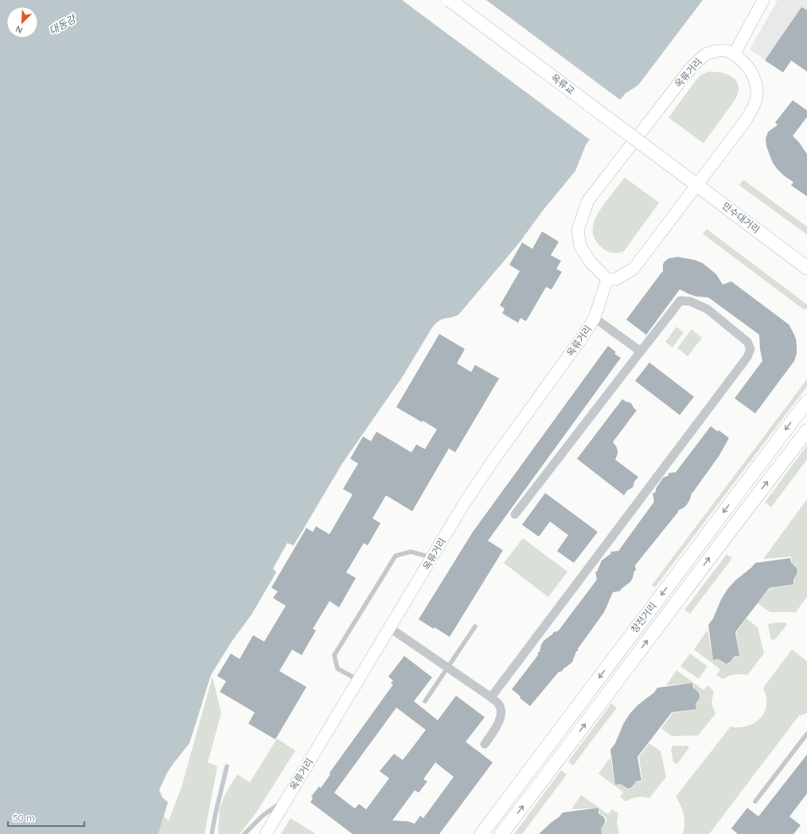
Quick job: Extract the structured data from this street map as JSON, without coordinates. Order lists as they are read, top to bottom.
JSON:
{
  "streets": {
    "main road": ["옥류교", "만수대거리", "창전거리"],
    "street": ["옥류거리"]
  },
  "crossings": [
    ["옥류거리", "만수대거리"],
    ["옥류교", "만수대거리"]
  ],
  "water": ["대동강"],
  "scale_bar": "50 m",
  "north": "bottom left"
}
